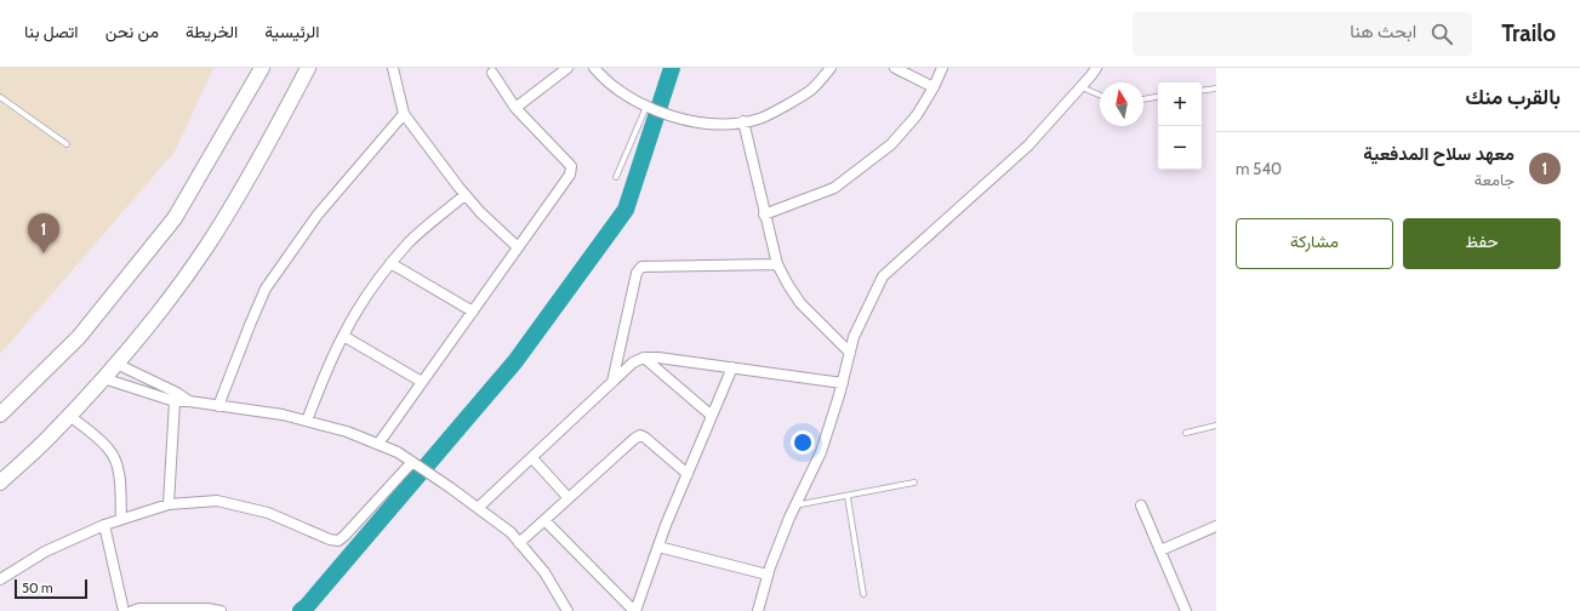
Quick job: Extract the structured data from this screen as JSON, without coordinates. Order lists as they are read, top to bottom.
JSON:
{
  "scale_bar": "50 m",
  "north": "top",
  "page": {
    "header": "Trailo",
    "search": "ابحث هنا",
    "nav": [
      "الرئيسية",
      "الخريطة",
      "من نحن",
      "اتصل بنا"
    ],
    "heading": "بالقرب منك",
    "map_buttons": ["+", "−"],
    "list": [
      {
        "mark": "1",
        "name": "معهد سلاح المدفعية",
        "note": "جامعة",
        "value": "540 m"
      }
    ],
    "buttons": ["حفظ", "مشاركة"],
    "pins": "1",
    "scale": "50 m"
  }
}
